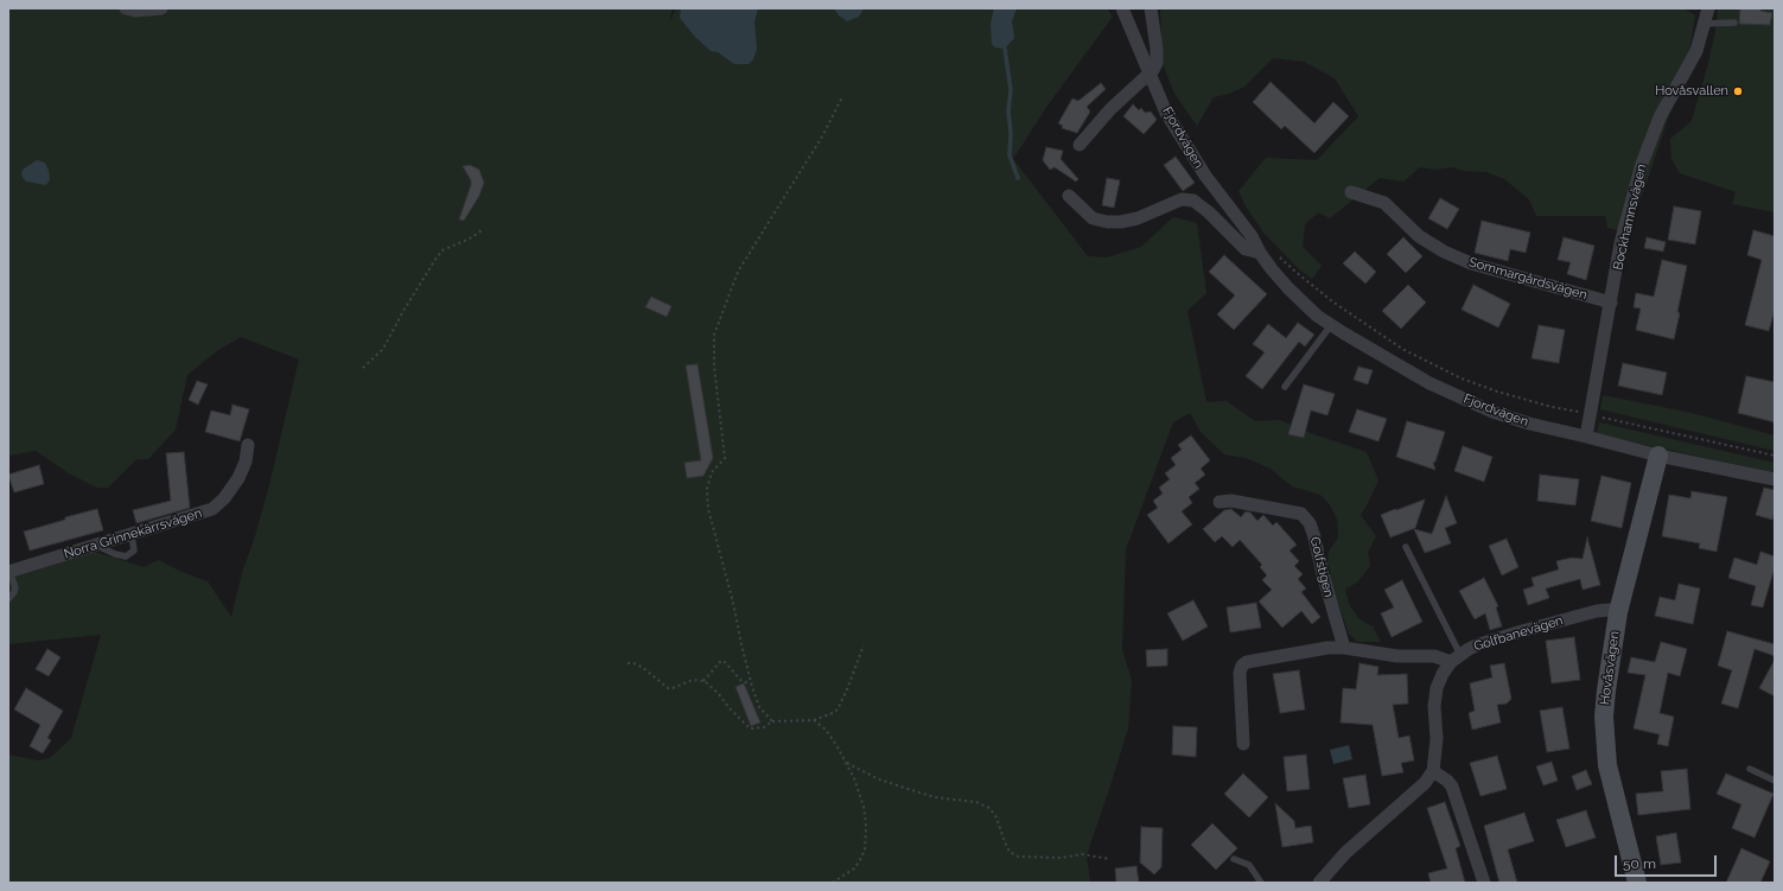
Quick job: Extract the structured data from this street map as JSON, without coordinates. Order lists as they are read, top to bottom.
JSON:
{
  "streets": {
    "street": [
      "Fjordvägen",
      "Bockhamnsvägen",
      "Sommargårdsvägen",
      "Norra Grinnekärrsvägen",
      "Golfstigen",
      "Golfbanevägen",
      "Hovåsvägen"
    ]
  },
  "crossings": [
    ["Fjordvägen", "Bockhamnsvägen"],
    ["Fjordvägen", "Hovåsvägen"],
    ["Bockhamnsvägen", "Sommargårdsvägen"],
    ["Golfbanevägen", "Hovåsvägen"]
  ],
  "places": ["Hovåsvallen"],
  "scale_bar": "50 m"
}
